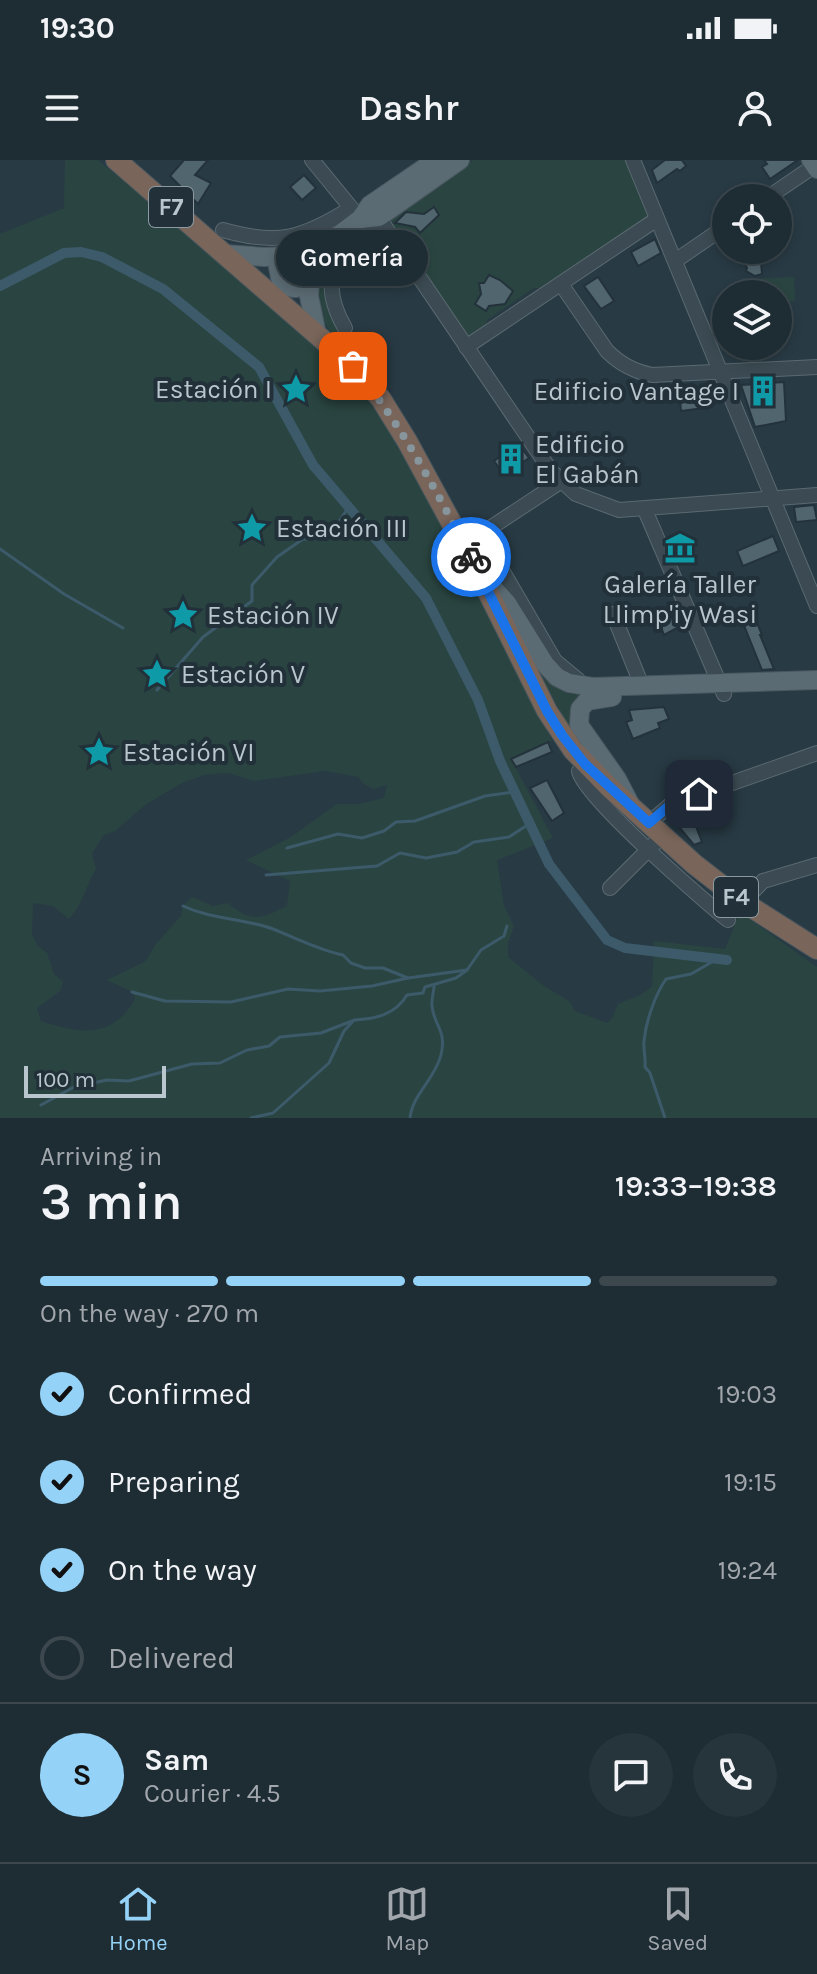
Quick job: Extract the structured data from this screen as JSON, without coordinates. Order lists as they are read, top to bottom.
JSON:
{
  "streets": {
    "highway": ["F7", "F4"]
  },
  "crossings": [
    ["F7", "F4"]
  ],
  "places": {
    "other": ["Gomería"],
    "place": [
      "Estación I",
      "Estación III",
      "Estación IV",
      "Estación V",
      "Estación VI"
    ],
    "building": ["Edificio Vantage I", "Edificio El Gabán"],
    "museum": ["Galería Taller Llimp'iy Wasi"]
  },
  "scale_bar": "100 m",
  "page": {
    "status": "19:30",
    "header": "Dashr",
    "bubble": "Gomería",
    "scale": "100 m",
    "heading": ["3 min", "Arriving in", "19:33–19:38"],
    "panel": ["Sam", "Courier · 4.5"],
    "bar": "On the way · 270 m",
    "list": [
      ["Confirmed", "19:03"],
      ["Preparing", "19:15"],
      ["On the way", "19:24"],
      "Delivered"
    ],
    "round": "S",
    "tabs": ["Home", "Map", "Saved"]
  }
}
